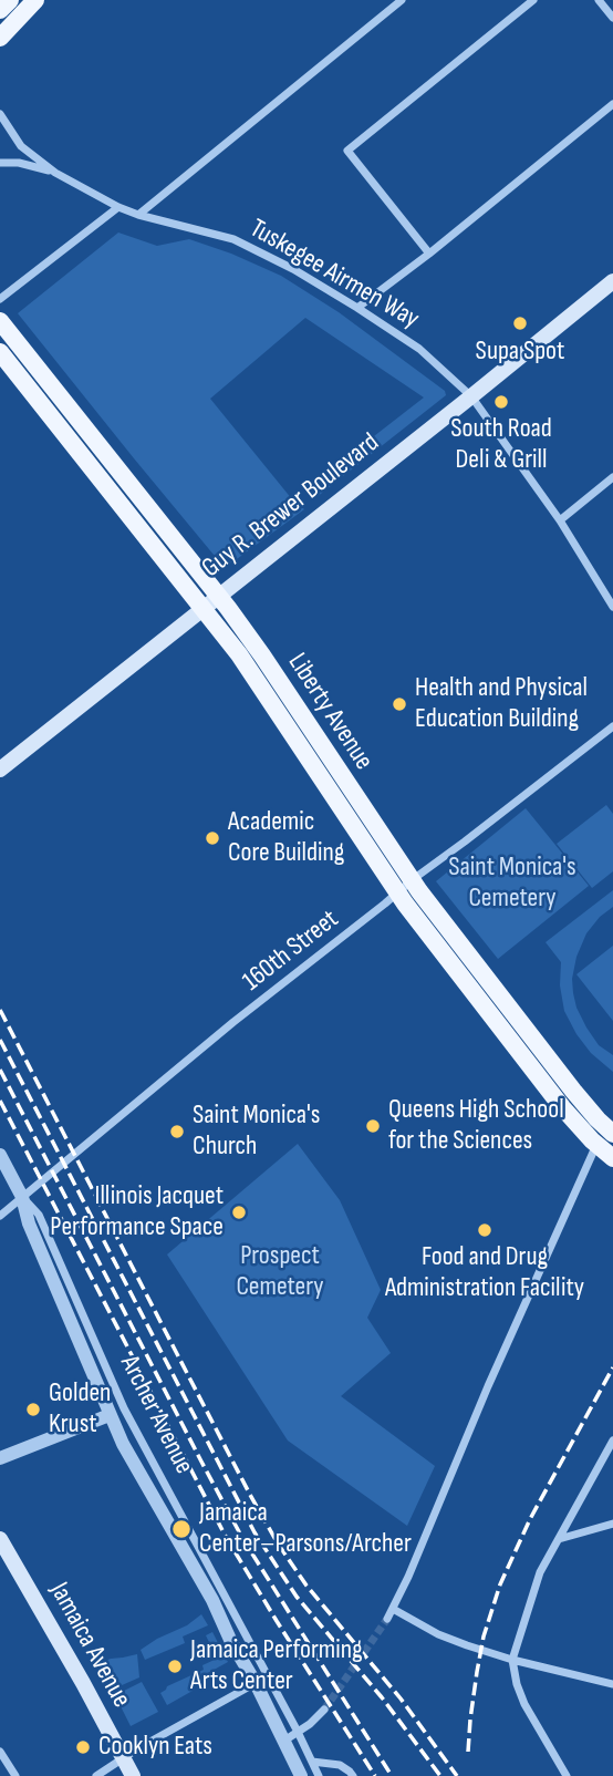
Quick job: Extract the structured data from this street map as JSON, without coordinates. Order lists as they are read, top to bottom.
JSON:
{
  "streets": {
    "main road": ["Guy R. Brewer Boulevard", "Liberty Avenue", "Jamaica Avenue"],
    "street": ["Tuskegee Airmen Way", "160th Street", "Archer Avenue"]
  },
  "crossings": [
    ["Tuskegee Airmen Way", "Guy R. Brewer Boulevard"],
    ["Guy R. Brewer Boulevard", "Liberty Avenue"],
    ["Liberty Avenue", "160th Street"],
    ["160th Street", "Archer Avenue"]
  ],
  "parks": ["Saint Monica's Cemetery", "Prospect Cemetery"],
  "places": [
    "Supa Spot",
    "South Road Deli & Grill",
    "Health and Physical Education Building",
    "Academic Core Building",
    "Queens High School for the Sciences",
    "Saint Monica's Church",
    "Illinois Jacquet Performance Space",
    "Food and Drug Administration Facility",
    "Golden Krust",
    "Jamaica Center–Parsons/Archer",
    "Jamaica Performing Arts Center",
    "Cooklyn Eats"
  ]
}
